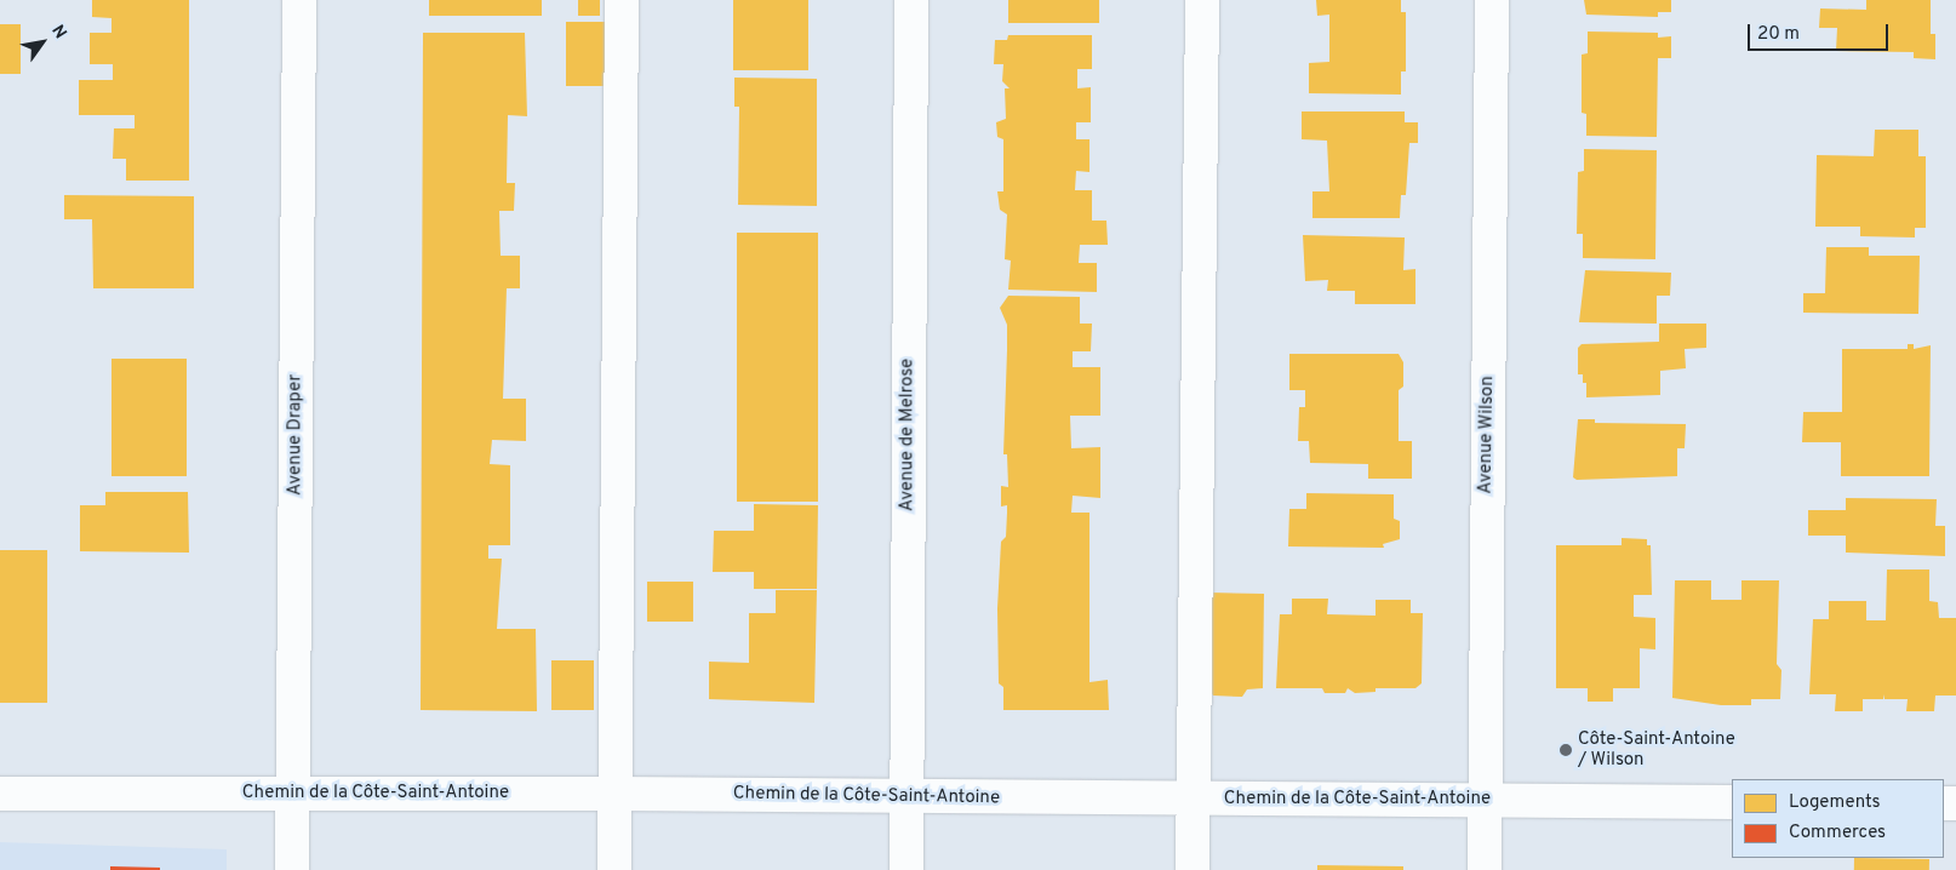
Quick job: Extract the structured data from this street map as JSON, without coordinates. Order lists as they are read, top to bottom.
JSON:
{
  "streets": {
    "street": [
      "Avenue Draper",
      "Avenue de Melrose",
      "Avenue Wilson",
      "Chemin de la Côte-Saint-Antoine"
    ]
  },
  "crossings": [
    ["Avenue Draper", "Chemin de la Côte-Saint-Antoine"],
    ["Avenue de Melrose", "Chemin de la Côte-Saint-Antoine"],
    ["Avenue Wilson", "Chemin de la Côte-Saint-Antoine"]
  ],
  "places": ["Côte-Saint-Antoine / Wilson"],
  "legend": ["Logements", "Commerces"],
  "scale_bar": "20 m",
  "north": "top right"
}
